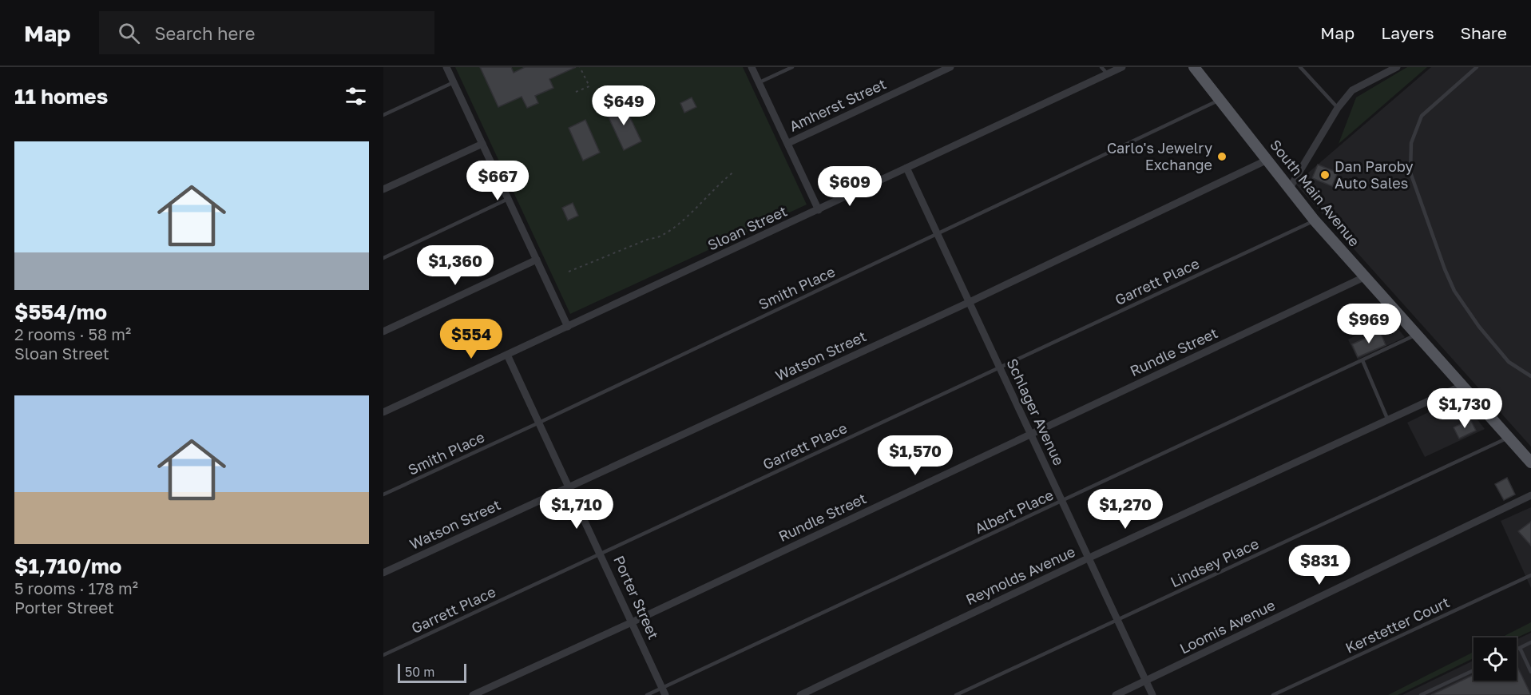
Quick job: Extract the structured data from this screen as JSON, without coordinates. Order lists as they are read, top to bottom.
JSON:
{
  "streets": {
    "main road": ["South Main Avenue"],
    "street": [
      "Amherst Street",
      "Sloan Street",
      "Rundle Street",
      "Watson Street",
      "Schlager Avenue",
      "Reynolds Avenue",
      "Porter Street",
      "Loomis Avenue"
    ],
    "lane": [
      "Garrett Place",
      "Smith Place",
      "Albert Place",
      "Lindsey Place",
      "Kerstetter Court"
    ]
  },
  "crossings": [
    ["South Main Avenue", "Garrett Place"],
    ["South Main Avenue", "Smith Place"],
    ["South Main Avenue", "Rundle Street"],
    ["South Main Avenue", "Watson Street"],
    ["South Main Avenue", "Albert Place"],
    ["South Main Avenue", "Lindsey Place"],
    ["South Main Avenue", "Reynolds Avenue"],
    ["Sloan Street", "Schlager Avenue"],
    ["Sloan Street", "Porter Street"],
    ["Garrett Place", "Schlager Avenue"],
    ["Garrett Place", "Porter Street"],
    ["Smith Place", "Schlager Avenue"],
    ["Smith Place", "Porter Street"],
    ["Rundle Street", "Schlager Avenue"],
    ["Rundle Street", "Porter Street"],
    ["Watson Street", "Schlager Avenue"],
    ["Watson Street", "Porter Street"],
    ["Schlager Avenue", "Albert Place"],
    ["Schlager Avenue", "Lindsey Place"],
    ["Schlager Avenue", "Reynolds Avenue"],
    ["Schlager Avenue", "Loomis Avenue"],
    ["Albert Place", "Porter Street"]
  ],
  "places": ["Carlo's Jewelry Exchange", "Dan Paroby Auto Sales"],
  "scale_bar": "50 m",
  "page": {
    "header": "Map",
    "search": "Search here",
    "nav": ["Map", "Layers", "Share"],
    "heading": "11 homes",
    "price": [
      "$649",
      "$667",
      "$609",
      "$1,360",
      "$969",
      "$554",
      "$1,730",
      "$1,570",
      "$1,710",
      "$1,270",
      "$831"
    ],
    "list": [
      {
        "name": "$554/mo",
        "note": "2 rooms · 58 m² · Sloan Street"
      },
      {
        "name": "$1,710/mo",
        "note": "5 rooms · 178 m² · Porter Street"
      }
    ],
    "scale": "50 m"
  }
}
